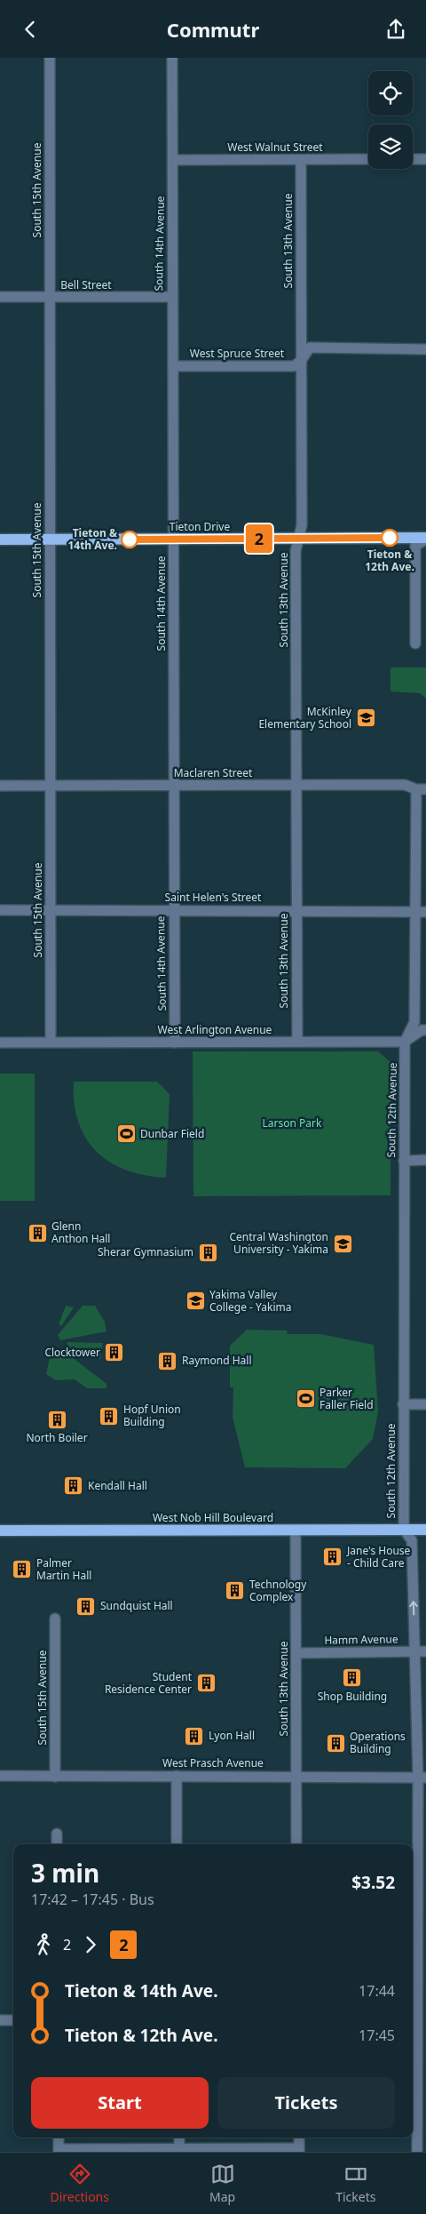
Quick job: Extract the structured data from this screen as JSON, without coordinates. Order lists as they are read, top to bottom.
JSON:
{
  "streets": {
    "main road": ["Tieton Drive", "West Nob Hill Boulevard"],
    "street": [
      "West Walnut Street",
      "South 15th Avenue",
      "South 13th Avenue",
      "South 14th Avenue",
      "Bell Street",
      "West Spruce Street",
      "Maclaren Street",
      "Saint Helen's Street",
      "West Arlington Avenue",
      "South 12th Avenue",
      "Hamm Avenue",
      "West Prasch Avenue"
    ]
  },
  "crossings": [
    ["West Walnut Street", "South 13th Avenue"],
    ["West Walnut Street", "South 14th Avenue"],
    ["South 15th Avenue", "Bell Street"],
    ["South 15th Avenue", "Tieton Drive"],
    ["South 15th Avenue", "Maclaren Street"],
    ["South 15th Avenue", "Saint Helen's Street"],
    ["South 15th Avenue", "West Arlington Avenue"],
    ["South 15th Avenue", "West Prasch Avenue"],
    ["South 13th Avenue", "West Spruce Street"],
    ["South 13th Avenue", "Tieton Drive"],
    ["South 13th Avenue", "Maclaren Street"],
    ["South 13th Avenue", "Saint Helen's Street"],
    ["South 13th Avenue", "West Arlington Avenue"],
    ["South 13th Avenue", "West Nob Hill Boulevard"],
    ["South 13th Avenue", "Hamm Avenue"],
    ["South 13th Avenue", "West Prasch Avenue"],
    ["South 14th Avenue", "Bell Street"],
    ["South 14th Avenue", "West Spruce Street"],
    ["South 14th Avenue", "Tieton Drive"],
    ["South 14th Avenue", "Maclaren Street"],
    ["South 14th Avenue", "Saint Helen's Street"],
    ["South 14th Avenue", "West Arlington Avenue"],
    ["Maclaren Street", "South 12th Avenue"],
    ["Saint Helen's Street", "South 12th Avenue"],
    ["West Arlington Avenue", "South 12th Avenue"],
    ["South 12th Avenue", "West Nob Hill Boulevard"],
    ["South 12th Avenue", "Hamm Avenue"],
    ["South 12th Avenue", "West Prasch Avenue"]
  ],
  "parks": ["Larson Park"],
  "places": {
    "other": ["Tieton & 12th Ave.", "Tieton & 14th Ave."],
    "school or university": ["McKinley Elementary School", "Central Washington University - Yakima", "Yakima Valley College - Yakima"],
    "sports": ["Dunbar Field", "Parker Faller Field"],
    "building": [
      "Glenn Anthon Hall",
      "Sherar Gymnasium",
      "Clocktower",
      "Raymond Hall",
      "Hopf Union Building",
      "North Boiler",
      "Kendall Hall",
      "Jane's House - Child Care",
      "Palmer Martin Hall",
      "Technology Complex",
      "Sundquist Hall",
      "Shop Building",
      "Student Residence Center",
      "Lyon Hall",
      "Operations Building"
    ]
  },
  "lines": ["bus line 2"],
  "page": {
    "header": "Commutr",
    "on_map": "2",
    "heading": ["3 min", "17:42 – 17:45 · Bus", "$3.52"],
    "legs": ["2", "2"],
    "list": [
      {
        "name": "Tieton & 14th Ave.",
        "value": "17:44"
      },
      {
        "name": "Tieton & 12th Ave.",
        "value": "17:45"
      }
    ],
    "buttons": ["Start", "Tickets"],
    "tabs": ["Directions", "Map", "Tickets"]
  }
}
